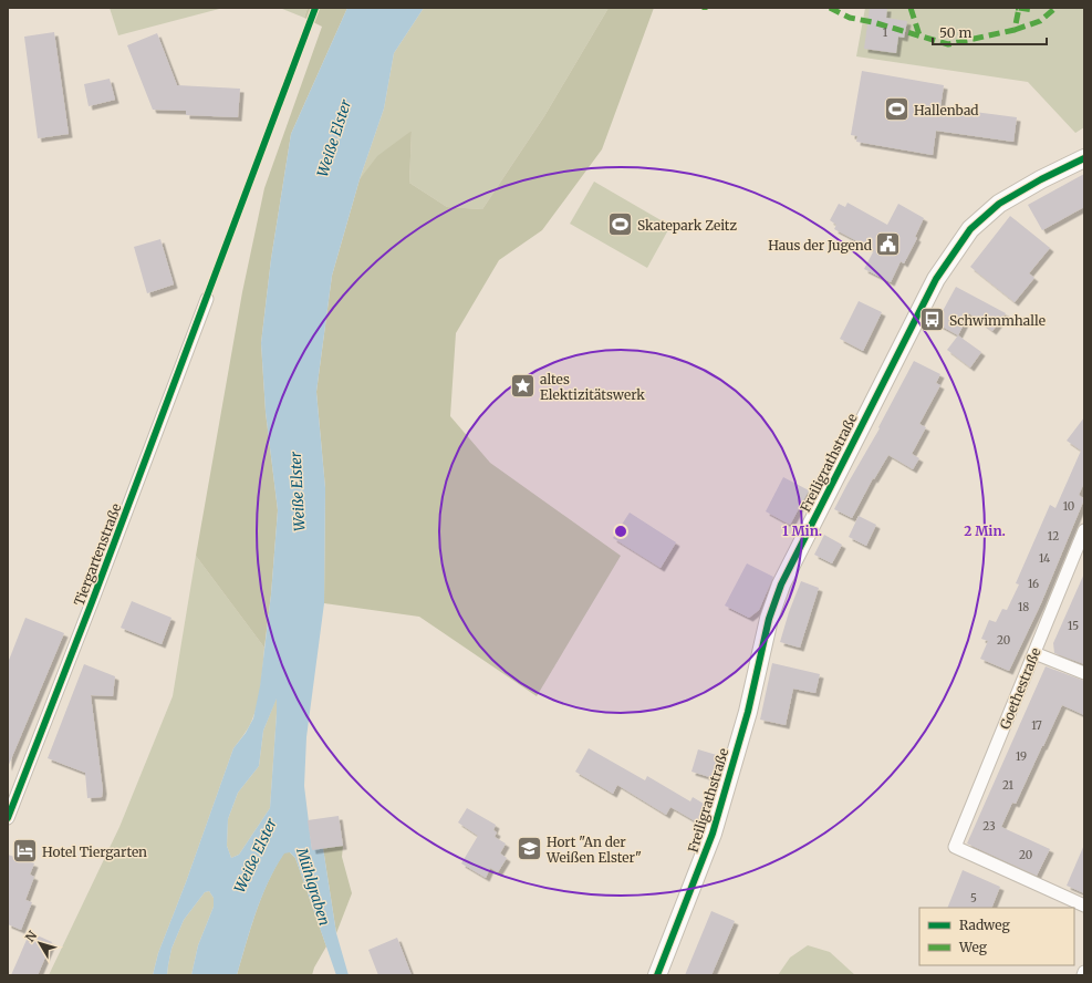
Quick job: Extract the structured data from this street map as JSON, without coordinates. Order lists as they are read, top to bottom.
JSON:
{
  "streets": {
    "street": ["Freiligrathstraße", "Tiergartenstraße", "Goethestraße"]
  },
  "water": ["Weiße Elster", "Mühlgraben"],
  "places": {
    "sports": ["Hallenbad", "Skatepark Zeitz"],
    "public building": ["Haus der Jugend"],
    "bus stop": ["Schwimmhalle"],
    "place": ["altes Elektizitätswerk"],
    "school or university": ["Hort \"An der Weißen Elster\""],
    "hotel": ["Hotel Tiergarten"]
  },
  "house_numbers": [
    "1",
    "10",
    "12",
    "14",
    "16",
    "18",
    "15",
    "20",
    "17",
    "19",
    "21",
    "23",
    "20",
    "5"
  ],
  "legend": ["Radweg", "Weg"],
  "scale_bar": "50 m",
  "north": "top left",
  "rings": ["1 Min.", "2 Min."]
}
